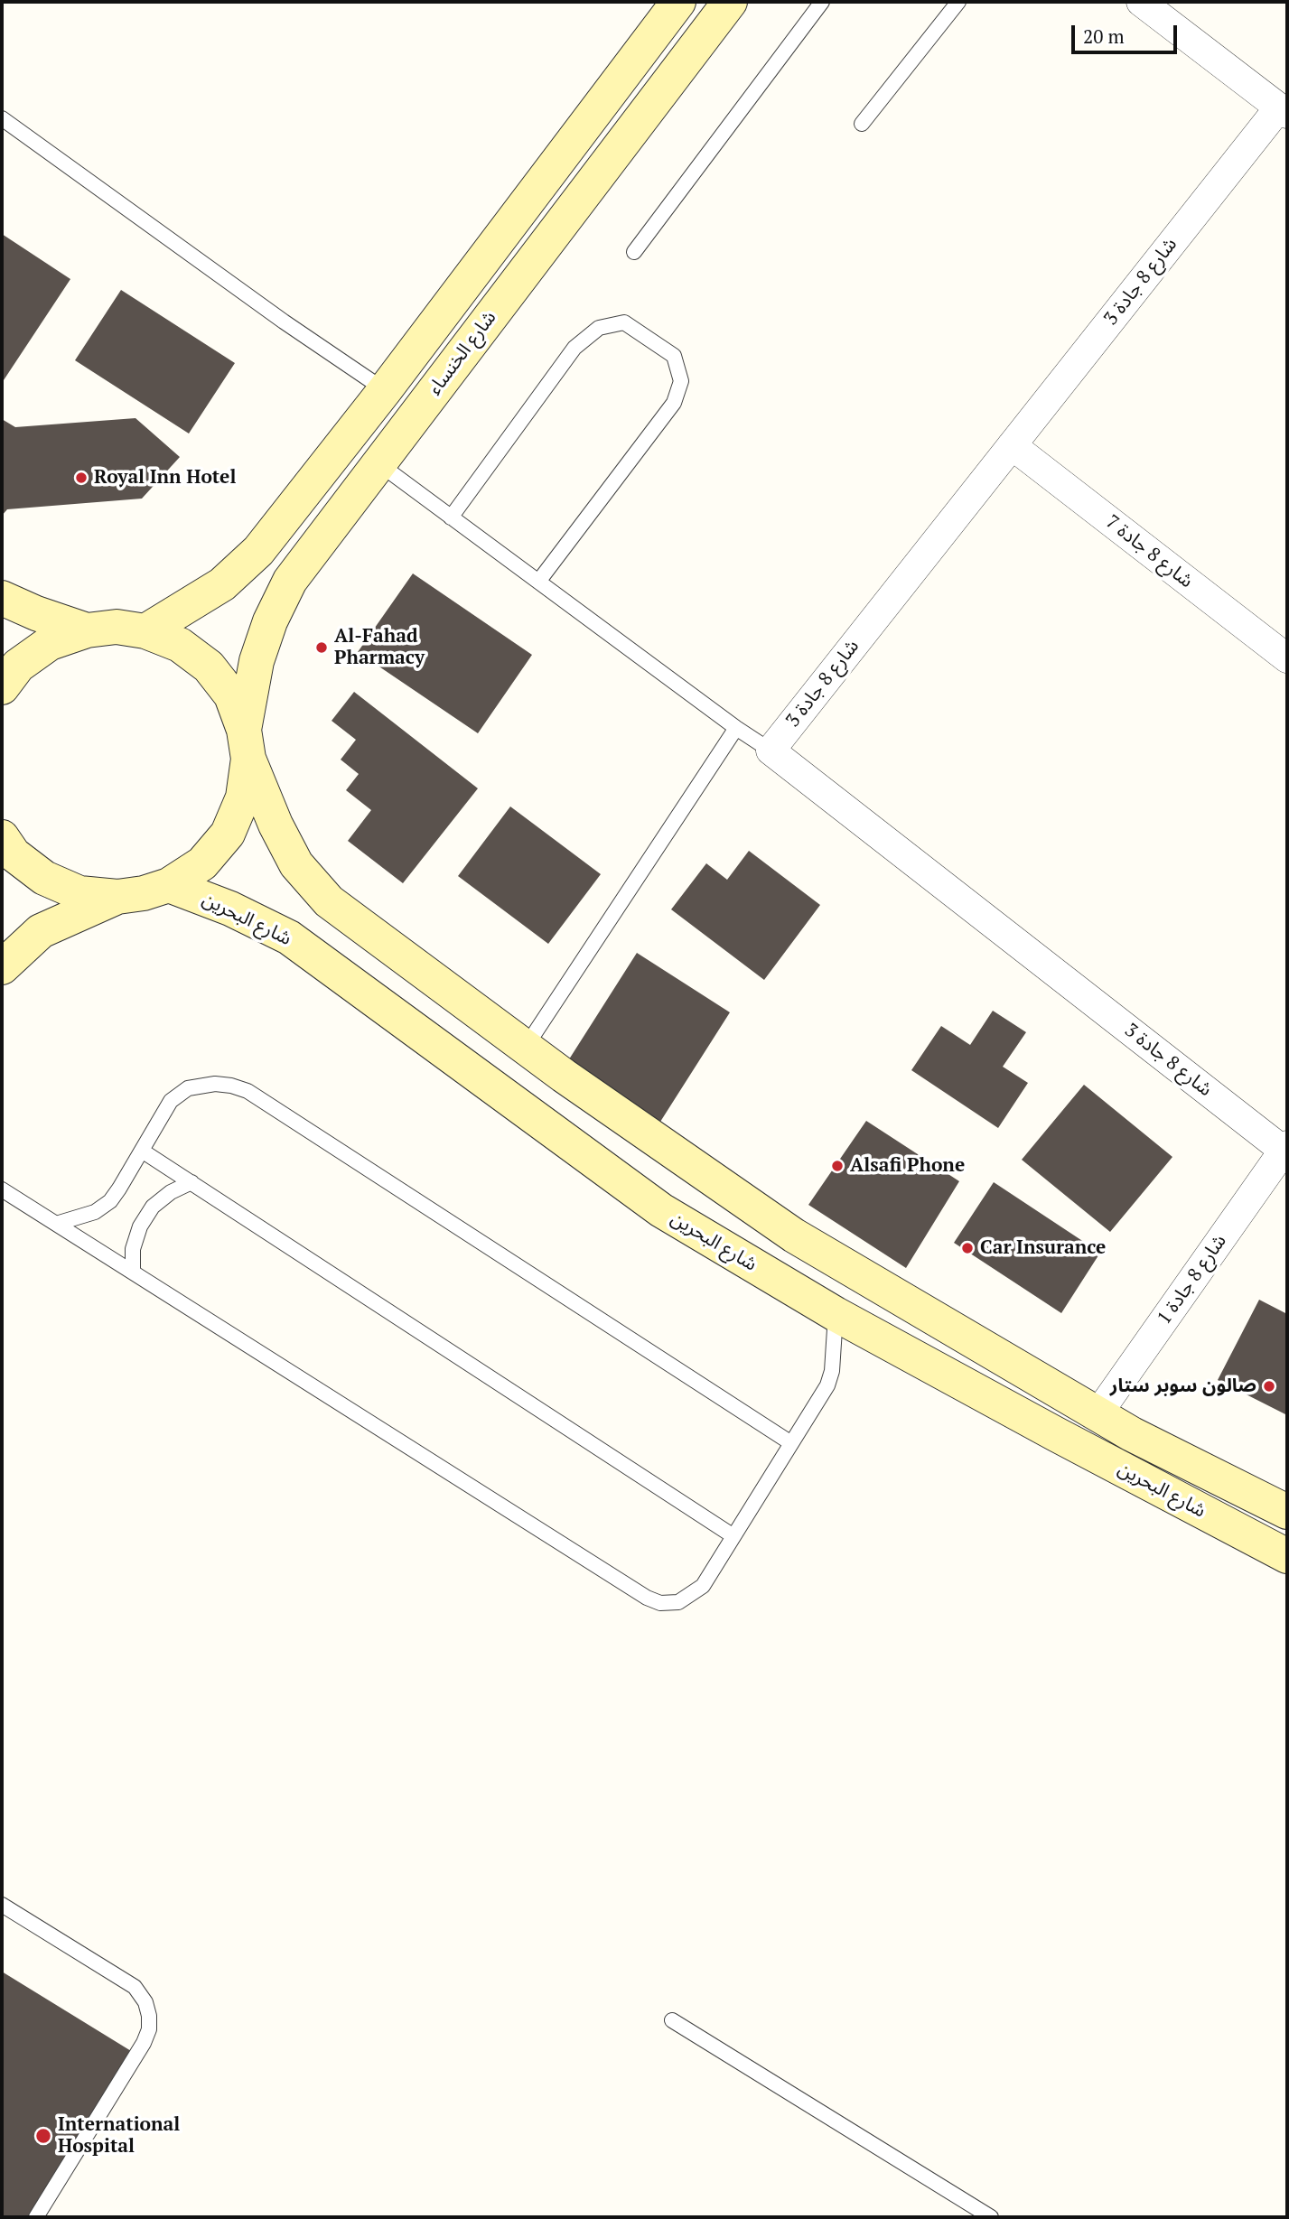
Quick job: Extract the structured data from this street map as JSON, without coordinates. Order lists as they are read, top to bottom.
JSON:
{
  "streets": {
    "street": [
      "شارع 8 جادة 3",
      "شارع الخنساء",
      "شارع 8 جادة 7",
      "شارع البحرين",
      "شارع 8 جادة 1"
    ]
  },
  "crossings": [
    ["شارع 8 جادة 3", "شارع 8 جادة 7"],
    ["شارع 8 جادة 3", "شارع 8 جادة 1"],
    ["شارع الخنساء", "شارع البحرين"],
    ["شارع البحرين", "شارع 8 جادة 1"]
  ],
  "places": [
    "Royal Inn Hotel",
    "Al-Fahad Pharmacy",
    "Alsafi Phone",
    "Car Insurance",
    "صالون سوبر ستار",
    "International Hospital"
  ],
  "scale_bar": "20 m"
}
